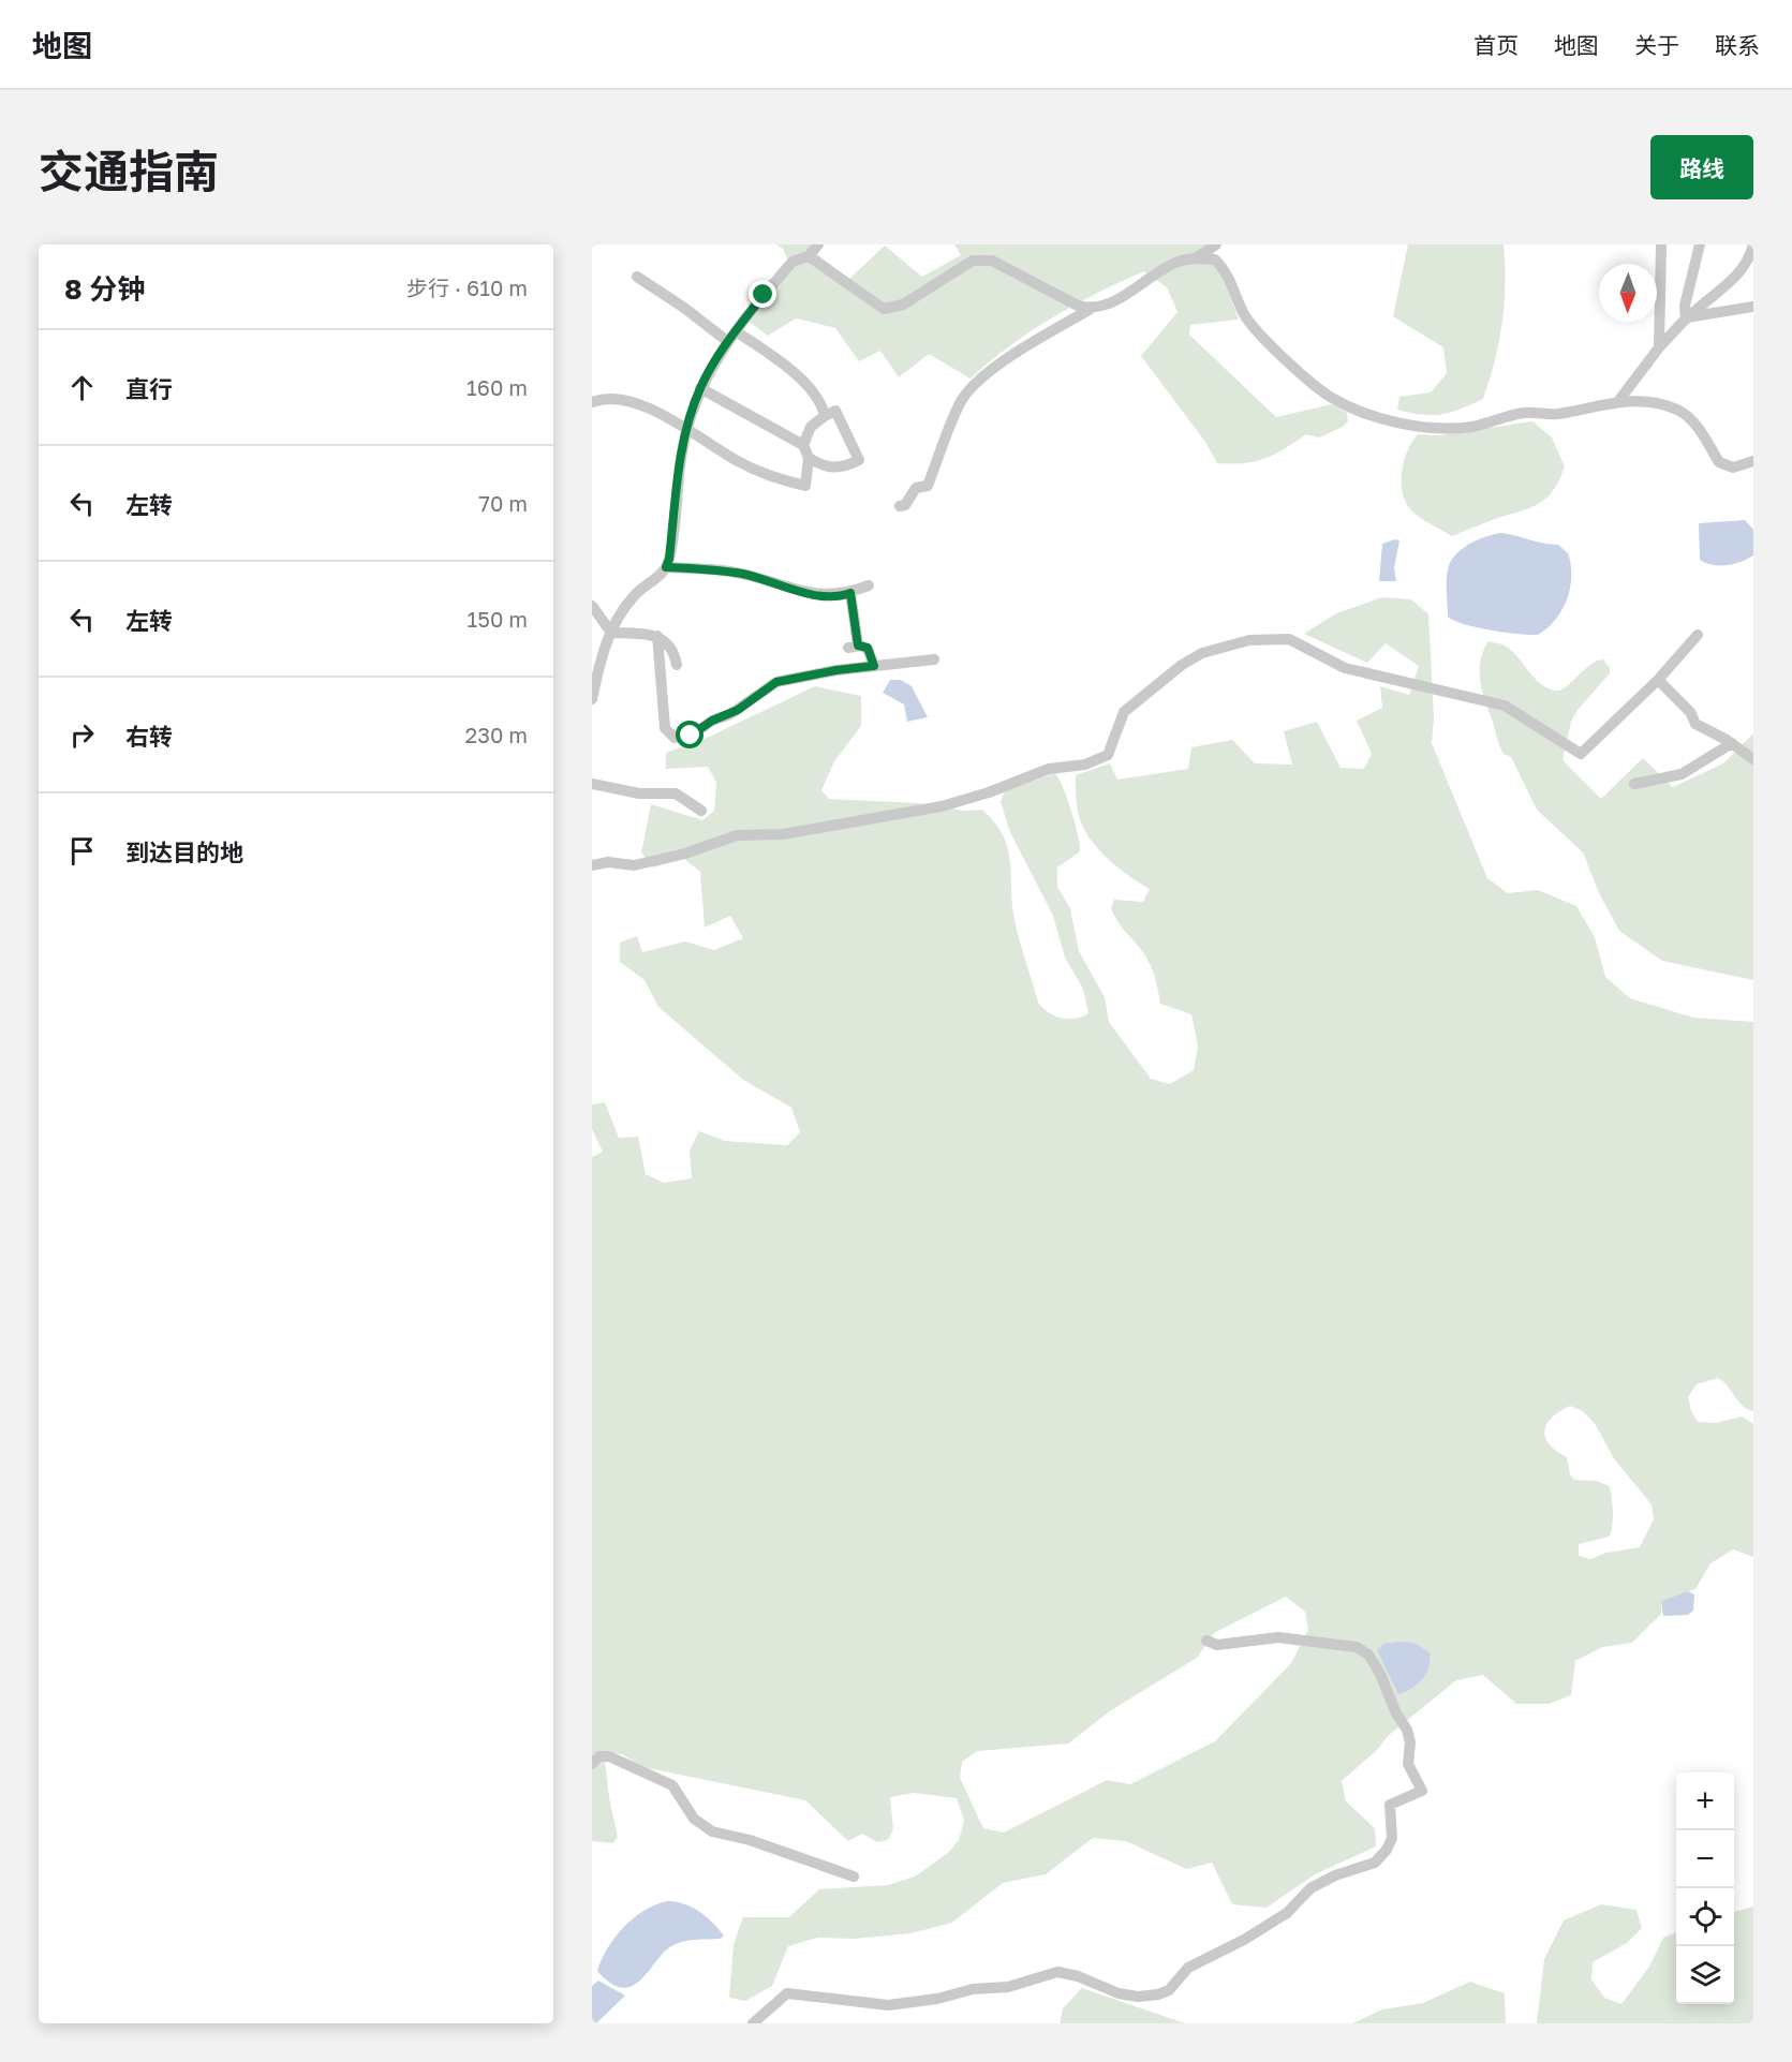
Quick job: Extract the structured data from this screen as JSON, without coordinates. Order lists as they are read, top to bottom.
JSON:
{
  "north": "bottom",
  "page": {
    "header": "地图",
    "nav": [
      "首页",
      "地图",
      "关于",
      "联系"
    ],
    "title": "交通指南",
    "buttons": "路线",
    "heading": ["8 分钟", "步行 · 610 m"],
    "list": [
      ["直行", "160 m"],
      ["左转", "70 m"],
      ["左转", "150 m"],
      ["右转", "230 m"],
      "到达目的地"
    ],
    "map_buttons": ["+", "−"]
  }
}
